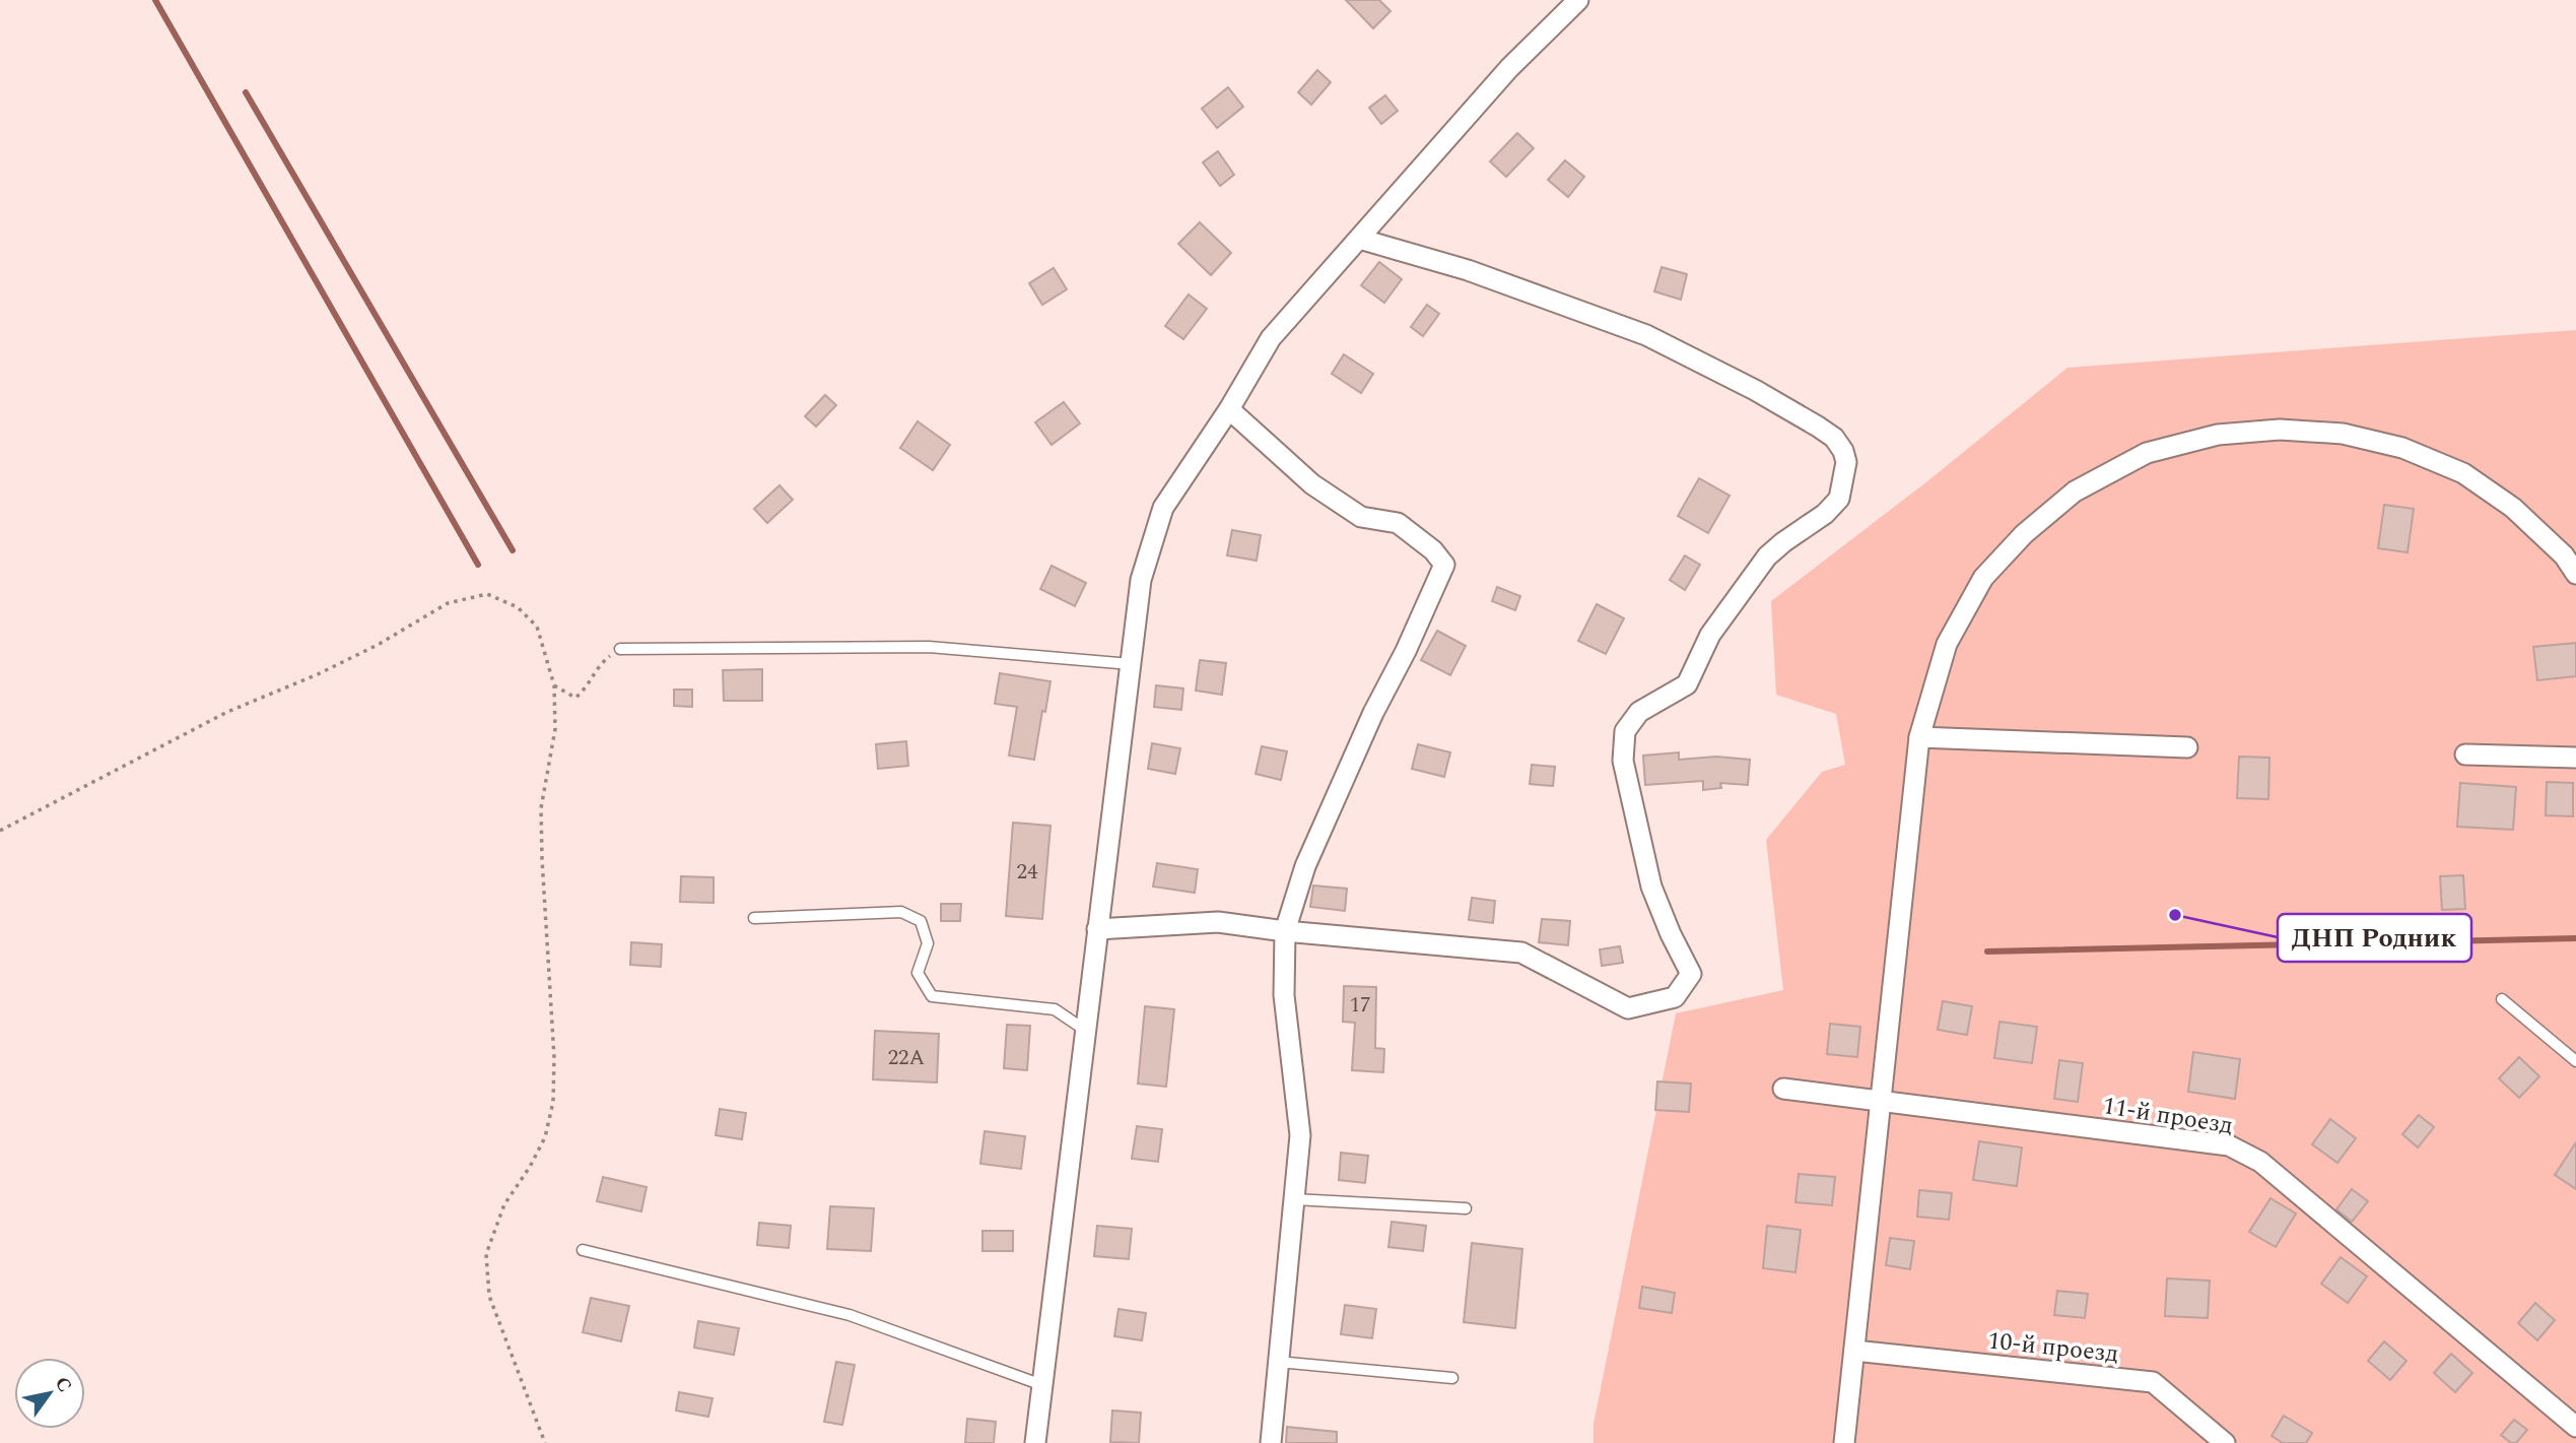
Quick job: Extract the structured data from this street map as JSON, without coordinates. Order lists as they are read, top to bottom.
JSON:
{
  "streets": {
    "street": ["11-й проезд", "10-й проезд"]
  },
  "places": ["ДНП Родник"],
  "house_numbers": ["24", "17", "22А"],
  "north": "top right"
}
